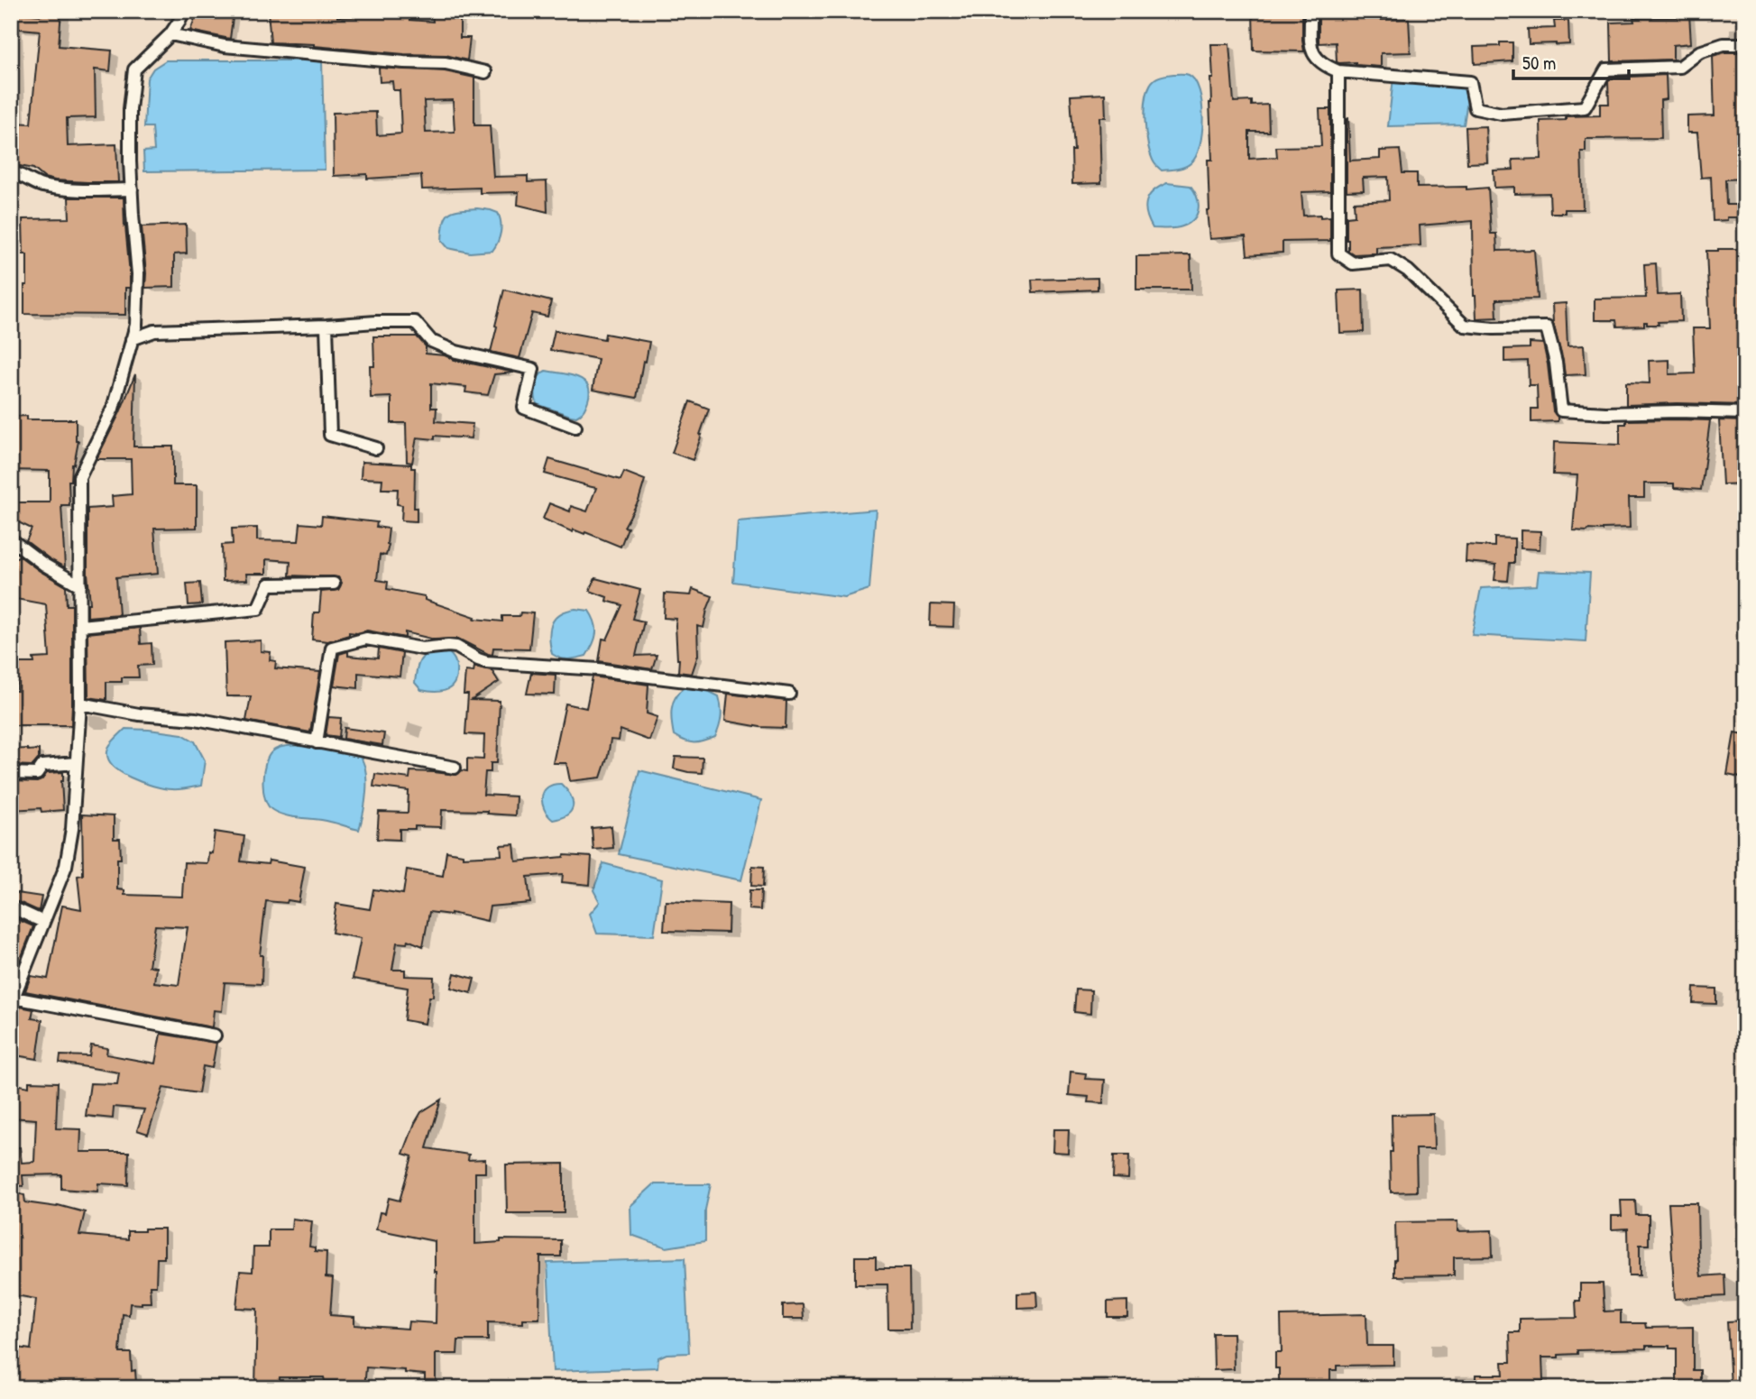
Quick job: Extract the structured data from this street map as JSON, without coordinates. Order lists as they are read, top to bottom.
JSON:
{
  "scale_bar": "50 m"
}
